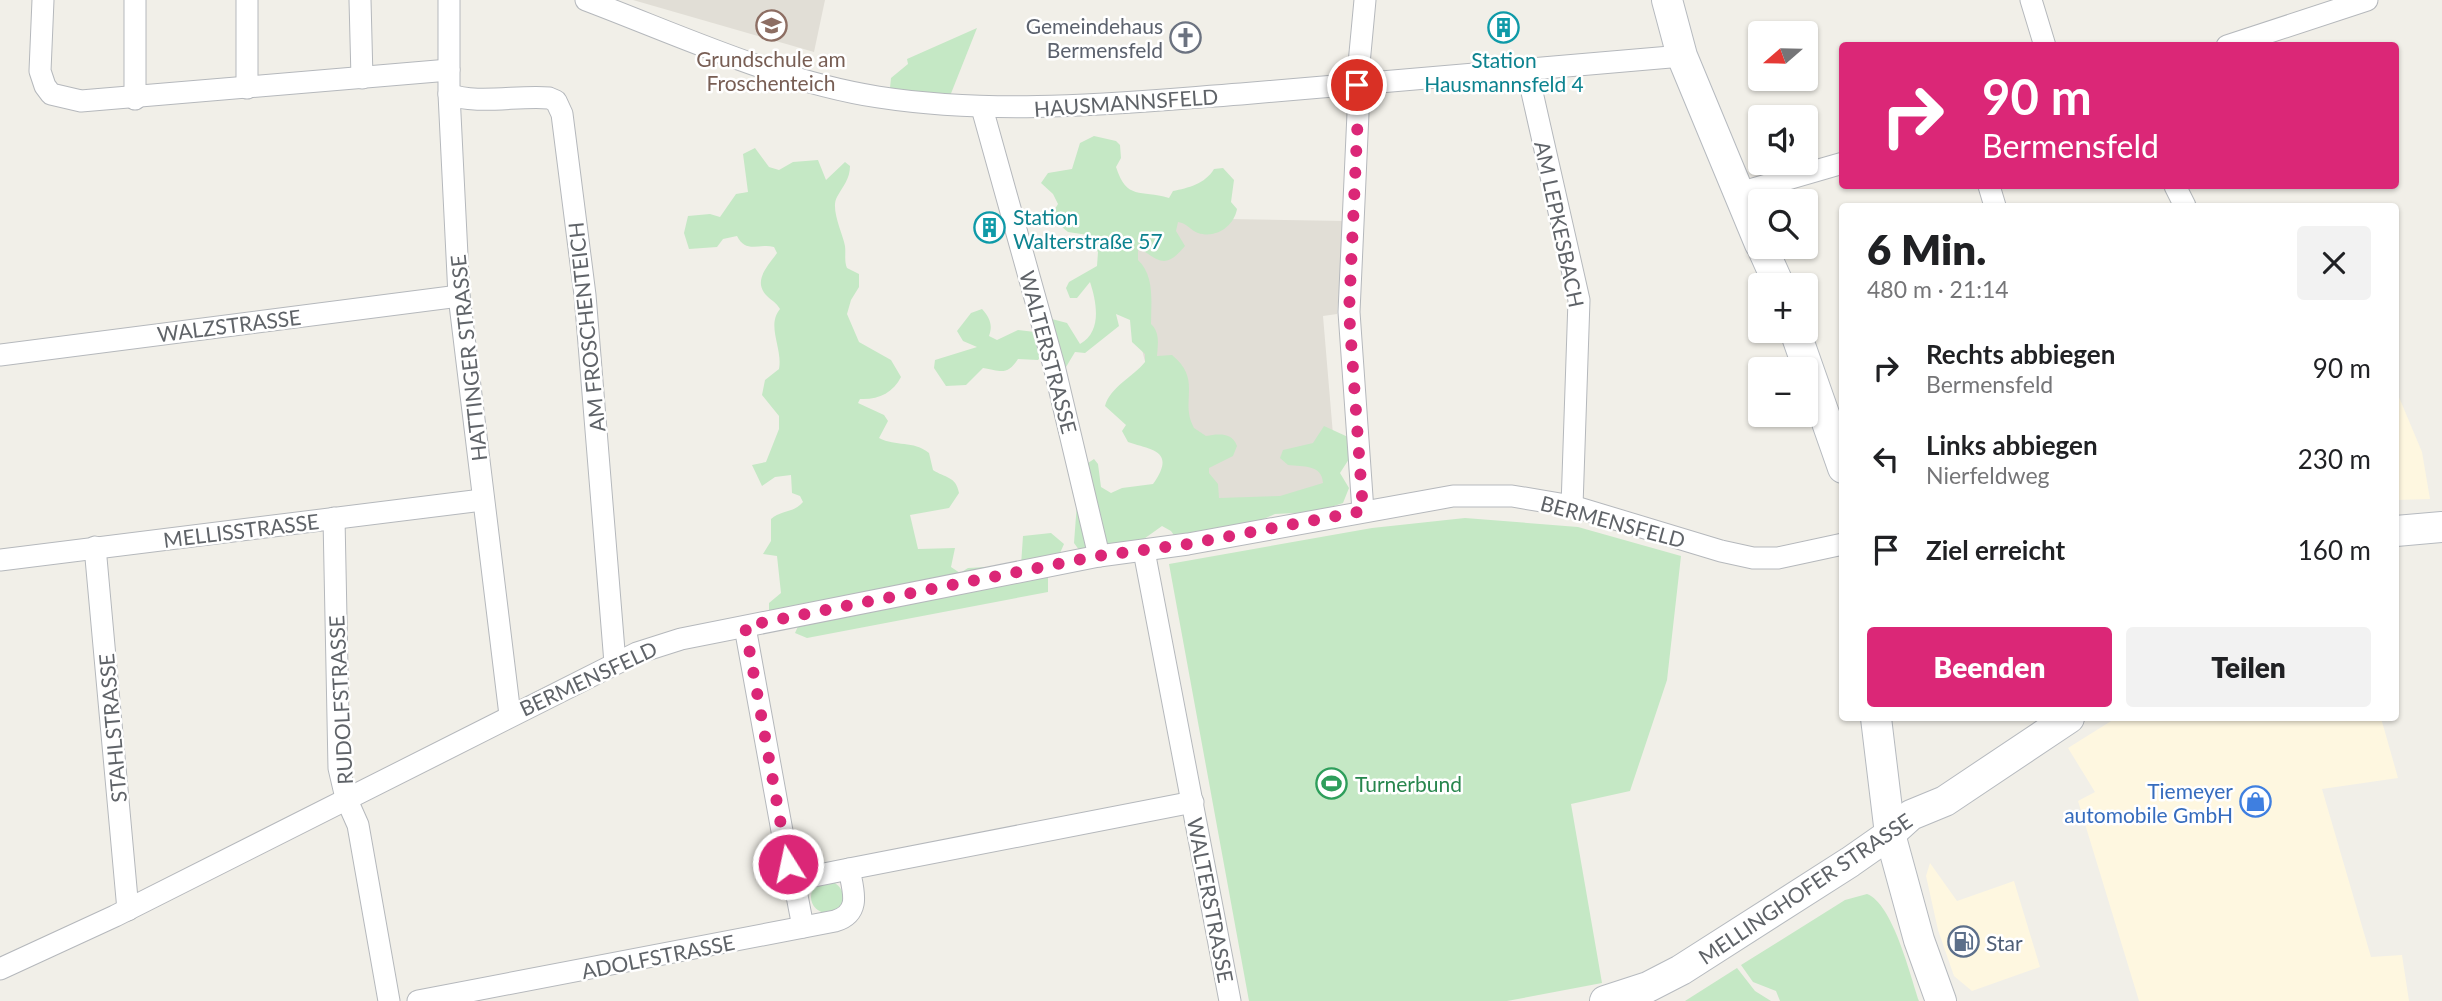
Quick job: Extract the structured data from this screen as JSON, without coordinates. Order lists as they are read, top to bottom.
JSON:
{
  "streets": {
    "street": [
      "HAUSMANNSFELD",
      "AM LEPKESBACH",
      "WALZSTRASSE",
      "AM FROSCHENTEICH",
      "WALTERSTRASSE",
      "HATTINGER STRASSE",
      "BERMENSFELD",
      "MELLISSTRASSE",
      "RUDOLFSTRASSE",
      "STAHLSTRASSE",
      "MELLINGHOFER STRASSE",
      "ADOLFSTRASSE"
    ]
  },
  "crossings": [
    ["HAUSMANNSFELD", "AM LEPKESBACH"],
    ["HAUSMANNSFELD", "WALTERSTRASSE"],
    ["AM LEPKESBACH", "BERMENSFELD"],
    ["WALZSTRASSE", "HATTINGER STRASSE"],
    ["AM FROSCHENTEICH", "HATTINGER STRASSE"],
    ["AM FROSCHENTEICH", "BERMENSFELD"],
    ["WALTERSTRASSE", "BERMENSFELD"],
    ["HATTINGER STRASSE", "BERMENSFELD"],
    ["HATTINGER STRASSE", "MELLISSTRASSE"],
    ["BERMENSFELD", "RUDOLFSTRASSE"],
    ["BERMENSFELD", "STAHLSTRASSE"],
    ["MELLISSTRASSE", "RUDOLFSTRASSE"],
    ["MELLISSTRASSE", "STAHLSTRASSE"]
  ],
  "places": {
    "school or university": ["Grundschule am Froschenteich"],
    "building": ["Station Hausmannsfeld 4", "Station Walterstraße 57"],
    "church": ["Gemeindehaus Bermensfeld"],
    "sports": ["Turnerbund"],
    "shop": ["Tiemeyer automobile GmbH"],
    "fuel station": ["Star"]
  },
  "north": "left",
  "page": {
    "map_buttons": ["+", "−"],
    "turn": ["90 m", "Bermensfeld"],
    "heading": ["6 Min.", "480 m · 21:14"],
    "list": [
      {
        "name": "Rechts abbiegen",
        "note": "Bermensfeld",
        "value": "90 m"
      },
      {
        "name": "Links abbiegen",
        "note": "Nierfeldweg",
        "value": "230 m"
      },
      {
        "name": "Ziel erreicht",
        "value": "160 m"
      }
    ],
    "buttons": ["Beenden", "Teilen"]
  }
}
